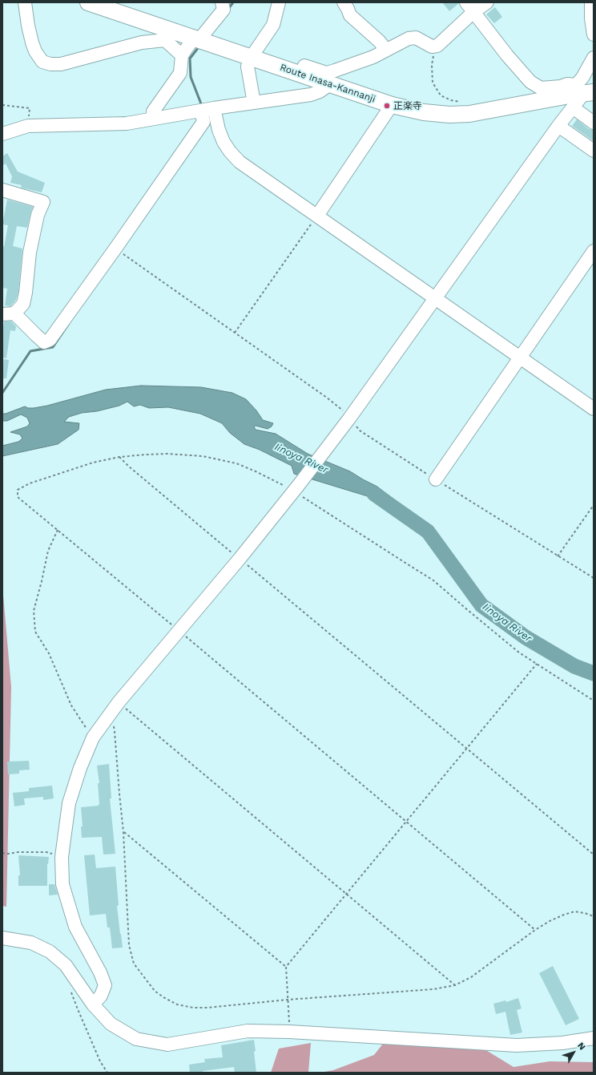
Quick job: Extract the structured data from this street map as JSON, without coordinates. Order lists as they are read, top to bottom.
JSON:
{
  "streets": {
    "main road": ["Route Inasa-Kannanji"]
  },
  "water": ["Iinoya River"],
  "places": ["正楽寺"],
  "north": "top right"
}
